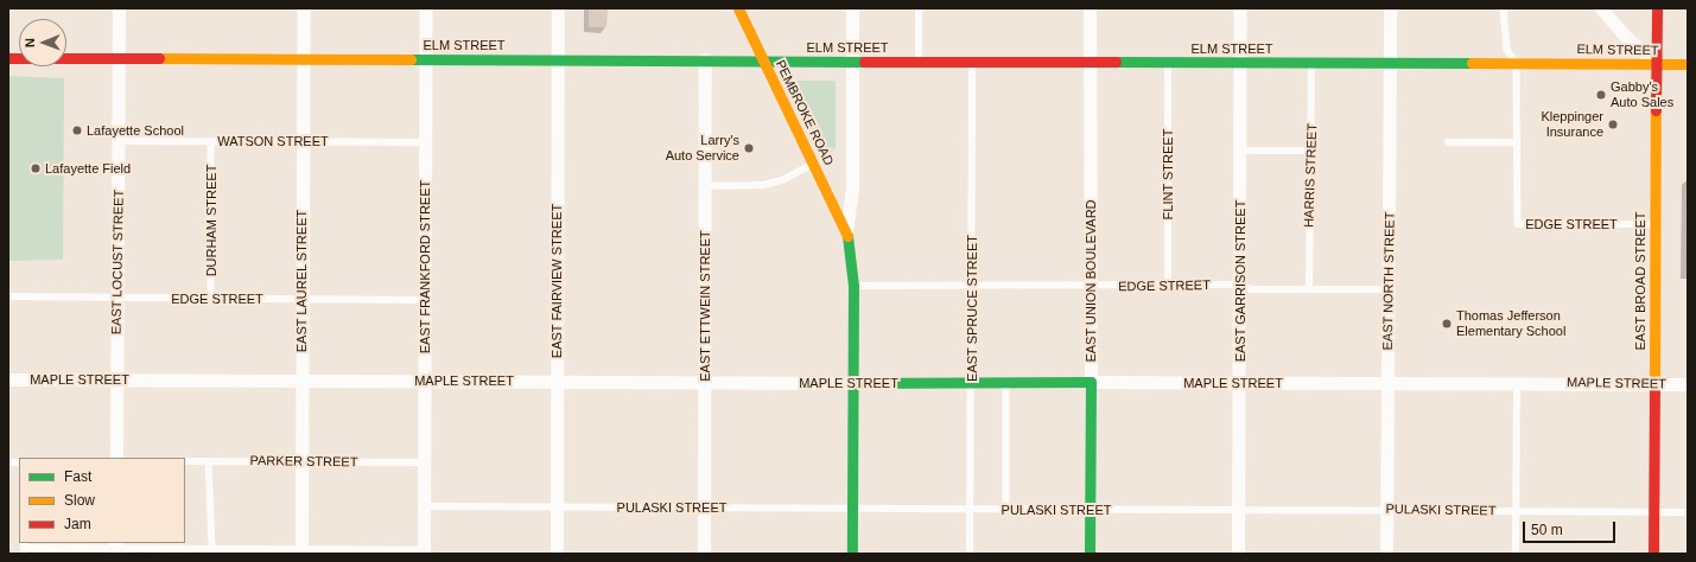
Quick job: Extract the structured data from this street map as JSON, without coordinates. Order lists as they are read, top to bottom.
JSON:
{
  "streets": {
    "street": [
      "ELM STREET",
      "PEMBROKE ROAD",
      "EAST LOCUST STREET",
      "EAST FRANKFORD STREET",
      "EAST LAUREL STREET",
      "EAST FAIRVIEW STREET",
      "EAST UNION BOULEVARD",
      "EAST GARRISON STREET",
      "EAST NORTH STREET",
      "EAST BROAD STREET",
      "EAST ETTWEIN STREET",
      "MAPLE STREET"
    ],
    "lane": [
      "WATSON STREET",
      "FLINT STREET",
      "HARRIS STREET",
      "DURHAM STREET",
      "EDGE STREET",
      "EAST SPRUCE STREET",
      "PARKER STREET",
      "PULASKI STREET"
    ]
  },
  "crossings": [
    ["ELM STREET", "PEMBROKE ROAD"],
    ["ELM STREET", "FLINT STREET"],
    ["ELM STREET", "HARRIS STREET"],
    ["ELM STREET", "EAST LOCUST STREET"],
    ["ELM STREET", "EAST FRANKFORD STREET"],
    ["ELM STREET", "EAST LAUREL STREET"],
    ["ELM STREET", "EAST FAIRVIEW STREET"],
    ["ELM STREET", "EAST UNION BOULEVARD"],
    ["ELM STREET", "EAST GARRISON STREET"],
    ["ELM STREET", "EAST NORTH STREET"],
    ["ELM STREET", "EAST BROAD STREET"],
    ["ELM STREET", "EAST ETTWEIN STREET"],
    ["ELM STREET", "EAST SPRUCE STREET"],
    ["PEMBROKE ROAD", "EDGE STREET"],
    ["PEMBROKE ROAD", "MAPLE STREET"],
    ["PEMBROKE ROAD", "PULASKI STREET"],
    ["WATSON STREET", "DURHAM STREET"],
    ["WATSON STREET", "EAST LOCUST STREET"],
    ["WATSON STREET", "EAST FRANKFORD STREET"],
    ["WATSON STREET", "EAST LAUREL STREET"],
    ["FLINT STREET", "EDGE STREET"],
    ["HARRIS STREET", "EDGE STREET"],
    ["DURHAM STREET", "EDGE STREET"],
    ["EDGE STREET", "EAST LOCUST STREET"],
    ["EDGE STREET", "EAST FRANKFORD STREET"],
    ["EDGE STREET", "EAST LAUREL STREET"],
    ["EDGE STREET", "EAST UNION BOULEVARD"],
    ["EDGE STREET", "EAST GARRISON STREET"],
    ["EDGE STREET", "EAST NORTH STREET"],
    ["EDGE STREET", "EAST BROAD STREET"],
    ["EDGE STREET", "EAST SPRUCE STREET"],
    ["EAST LOCUST STREET", "MAPLE STREET"],
    ["EAST FRANKFORD STREET", "MAPLE STREET"],
    ["EAST FRANKFORD STREET", "PARKER STREET"],
    ["EAST FRANKFORD STREET", "PULASKI STREET"],
    ["EAST LAUREL STREET", "MAPLE STREET"],
    ["EAST LAUREL STREET", "PARKER STREET"],
    ["EAST FAIRVIEW STREET", "MAPLE STREET"],
    ["EAST FAIRVIEW STREET", "PULASKI STREET"],
    ["EAST UNION BOULEVARD", "MAPLE STREET"],
    ["EAST UNION BOULEVARD", "PULASKI STREET"],
    ["EAST GARRISON STREET", "MAPLE STREET"],
    ["EAST GARRISON STREET", "PULASKI STREET"],
    ["EAST NORTH STREET", "MAPLE STREET"],
    ["EAST NORTH STREET", "PULASKI STREET"],
    ["EAST BROAD STREET", "MAPLE STREET"],
    ["EAST BROAD STREET", "PULASKI STREET"],
    ["EAST ETTWEIN STREET", "MAPLE STREET"],
    ["EAST ETTWEIN STREET", "PULASKI STREET"],
    ["EAST SPRUCE STREET", "MAPLE STREET"],
    ["EAST SPRUCE STREET", "PULASKI STREET"]
  ],
  "places": [
    "Gabby's Auto Sales",
    "Kleppinger Insurance",
    "Lafayette School",
    "Larry's Auto Service",
    "Lafayette Field",
    "Thomas Jefferson Elementary School"
  ],
  "legend": ["Fast", "Slow", "Jam"],
  "scale_bar": "50 m",
  "north": "left"
}
